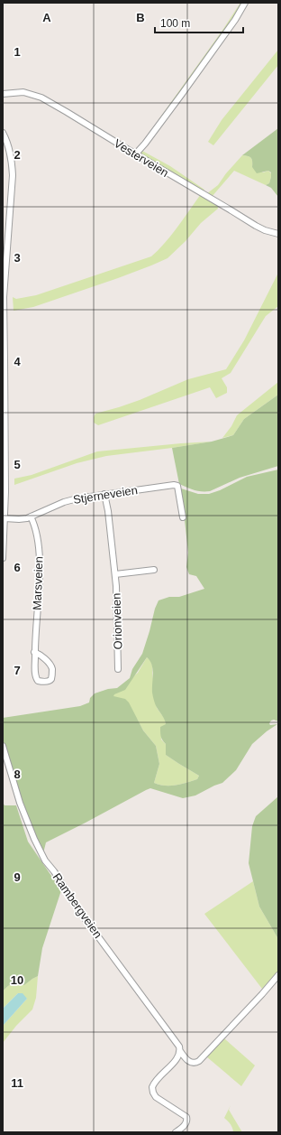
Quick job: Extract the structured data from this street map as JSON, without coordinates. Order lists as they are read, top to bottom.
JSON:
{
  "streets": {
    "street": [
      "Vesterveien",
      "Stjerneveien",
      "Marsveien",
      "Orionveien",
      "Rambergveien"
    ]
  },
  "crossings": [
    ["Stjerneveien", "Marsveien"],
    ["Stjerneveien", "Orionveien"]
  ],
  "scale_bar": "100 m",
  "grid": {
    "columns": ["A", "B"],
    "rows": [
      "1",
      "2",
      "3",
      "4",
      "5",
      "6",
      "7",
      "8",
      "9",
      "10",
      "11"
    ]
  }
}
